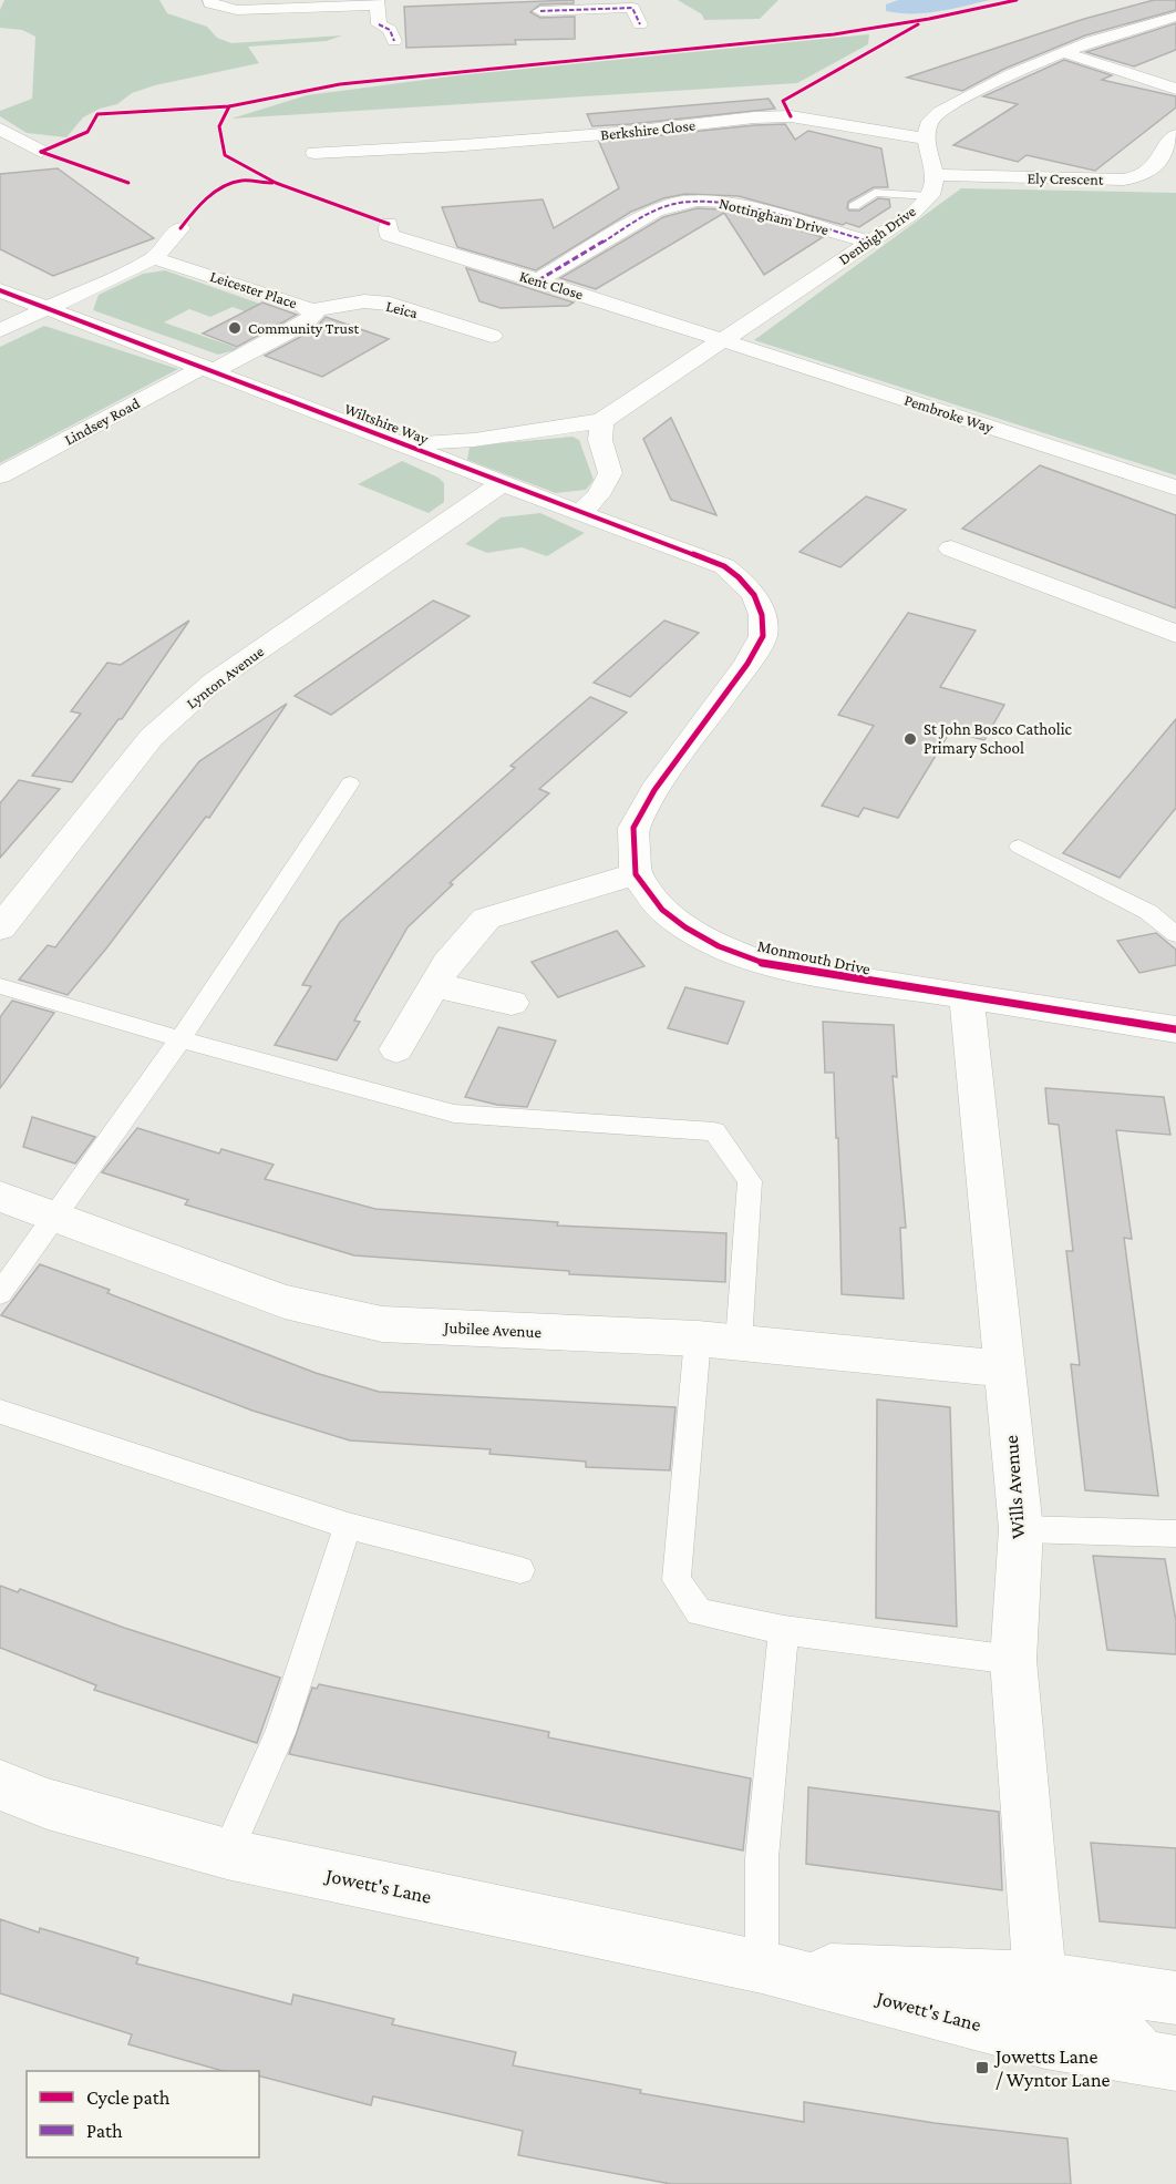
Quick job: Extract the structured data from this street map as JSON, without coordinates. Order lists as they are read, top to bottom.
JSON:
{
  "streets": {
    "street": [
      "Berkshire Close",
      "Ely Crescent",
      "Nottingham Drive",
      "Denbigh Drive",
      "Kent Close",
      "Leicester Place",
      "Leica",
      "Pembroke Way",
      "Lindsey Road",
      "Wiltshire Way",
      "Lynton Avenue",
      "Monmouth Drive",
      "Jubilee Avenue",
      "Wills Avenue",
      "Jowett's Lane"
    ]
  },
  "crossings": [
    ["Berkshire Close", "Denbigh Drive"],
    ["Ely Crescent", "Denbigh Drive"],
    ["Nottingham Drive", "Denbigh Drive"],
    ["Nottingham Drive", "Kent Close"],
    ["Denbigh Drive", "Kent Close"],
    ["Denbigh Drive", "Pembroke Way"],
    ["Denbigh Drive", "Wiltshire Way"],
    ["Kent Close", "Pembroke Way"],
    ["Leicester Place", "Leica"],
    ["Leicester Place", "Lindsey Road"],
    ["Leicester Place", "Wiltshire Way"],
    ["Lindsey Road", "Wiltshire Way"],
    ["Wiltshire Way", "Lynton Avenue"],
    ["Wiltshire Way", "Monmouth Drive"],
    ["Monmouth Drive", "Wills Avenue"],
    ["Jubilee Avenue", "Wills Avenue"],
    ["Wills Avenue", "Jowett's Lane"]
  ],
  "places": {
    "other": ["Community Trust", "St John Bosco Catholic Primary School"],
    "transit": ["Jowetts Lane / Wyntor Lane"]
  },
  "legend": ["Cycle path", "Path"]
}
